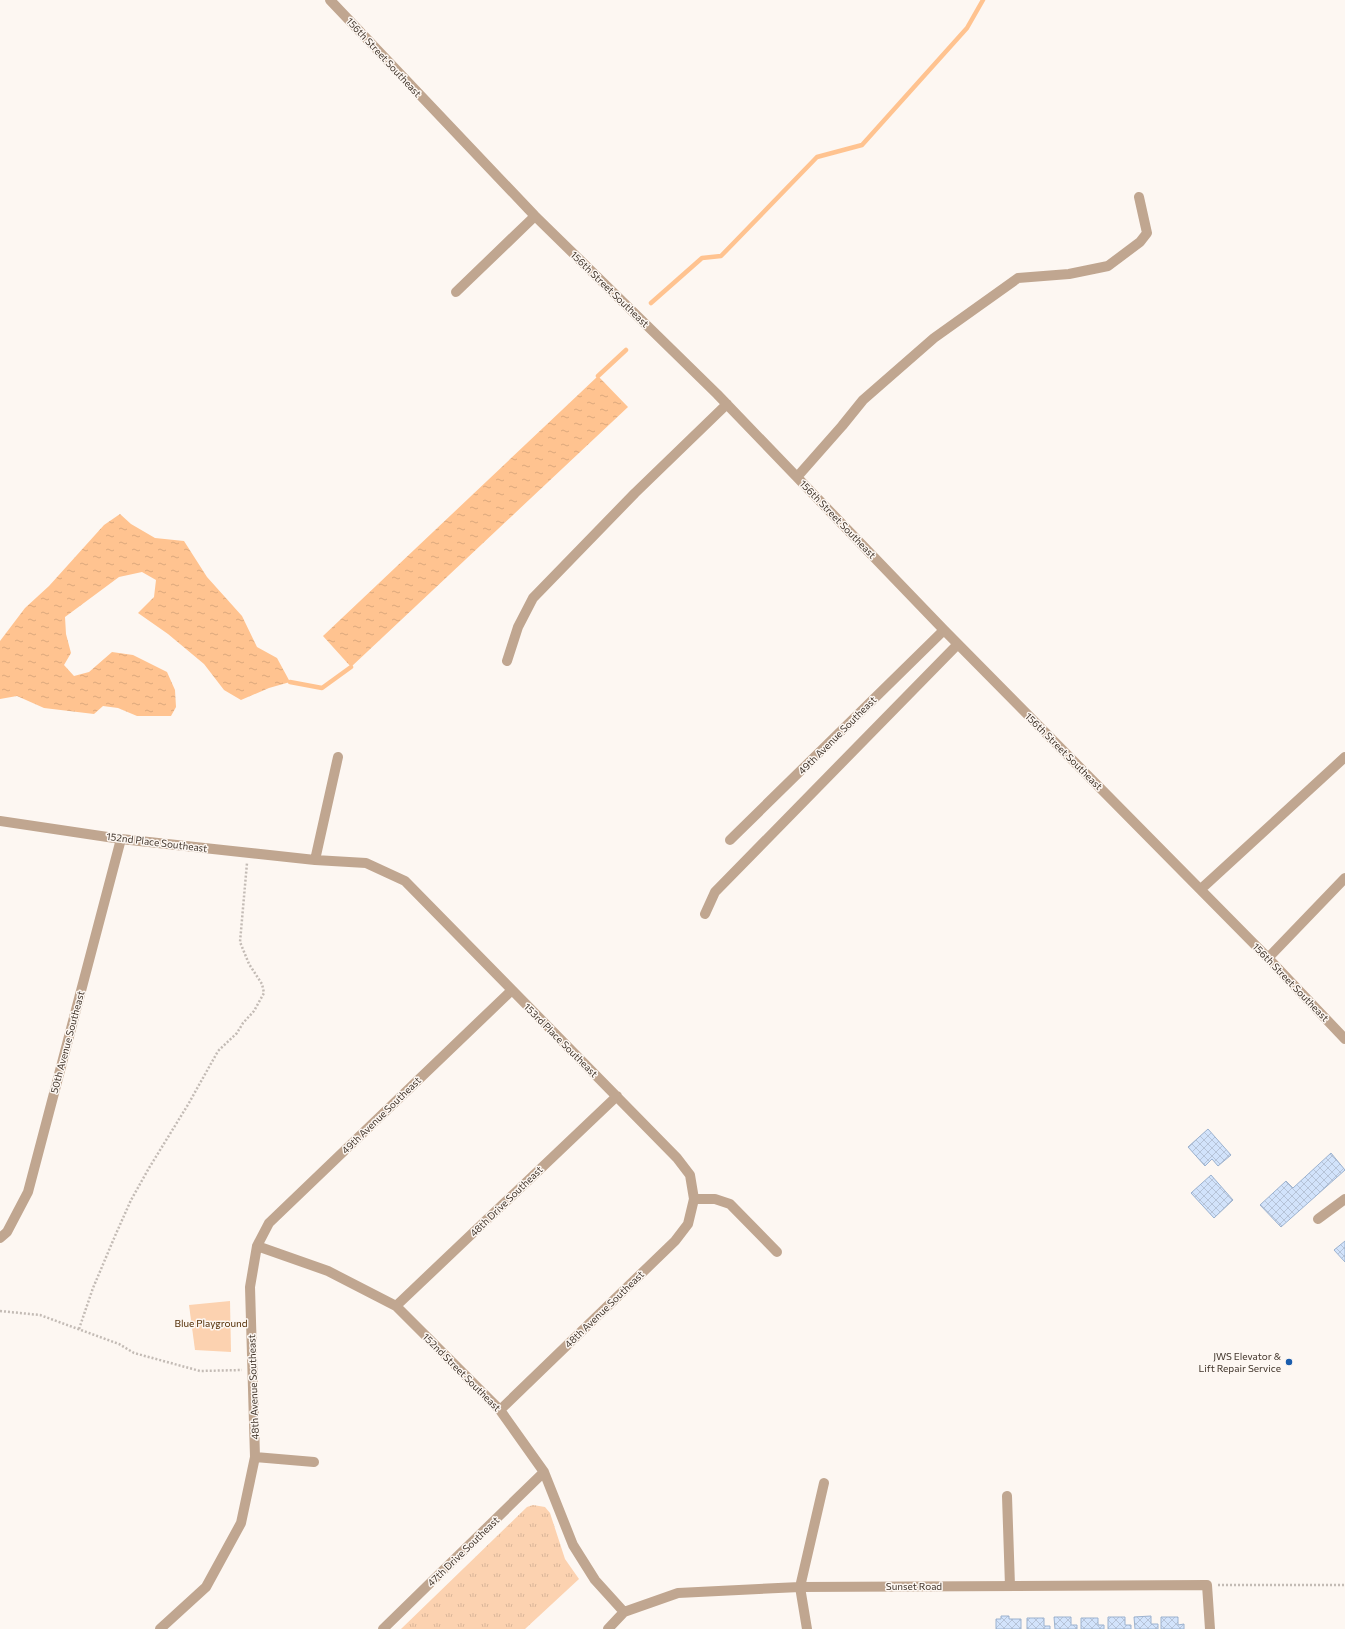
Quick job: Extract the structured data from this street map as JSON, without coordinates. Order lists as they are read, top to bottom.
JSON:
{
  "streets": {
    "street": [
      "156th Street Southeast",
      "49th Avenue Southeast",
      "152nd Place Southeast",
      "153rd Place Southeast",
      "50th Avenue Southeast",
      "48th Drive Southeast",
      "48th Avenue Southeast",
      "152nd Street Southeast",
      "47th Drive Southeast",
      "Sunset Road"
    ]
  },
  "crossings": [
    ["156th Street Southeast", "49th Avenue Southeast"],
    ["49th Avenue Southeast", "153rd Place Southeast"],
    ["49th Avenue Southeast", "48th Avenue Southeast"],
    ["49th Avenue Southeast", "152nd Street Southeast"],
    ["152nd Place Southeast", "153rd Place Southeast"],
    ["152nd Place Southeast", "50th Avenue Southeast"],
    ["153rd Place Southeast", "48th Drive Southeast"],
    ["153rd Place Southeast", "48th Avenue Southeast"],
    ["48th Drive Southeast", "152nd Street Southeast"],
    ["48th Avenue Southeast", "152nd Street Southeast"],
    ["152nd Street Southeast", "47th Drive Southeast"],
    ["152nd Street Southeast", "Sunset Road"]
  ],
  "parks": ["Blue Playground"],
  "places": ["JWS Elevator & Lift Repair Service"]
}
